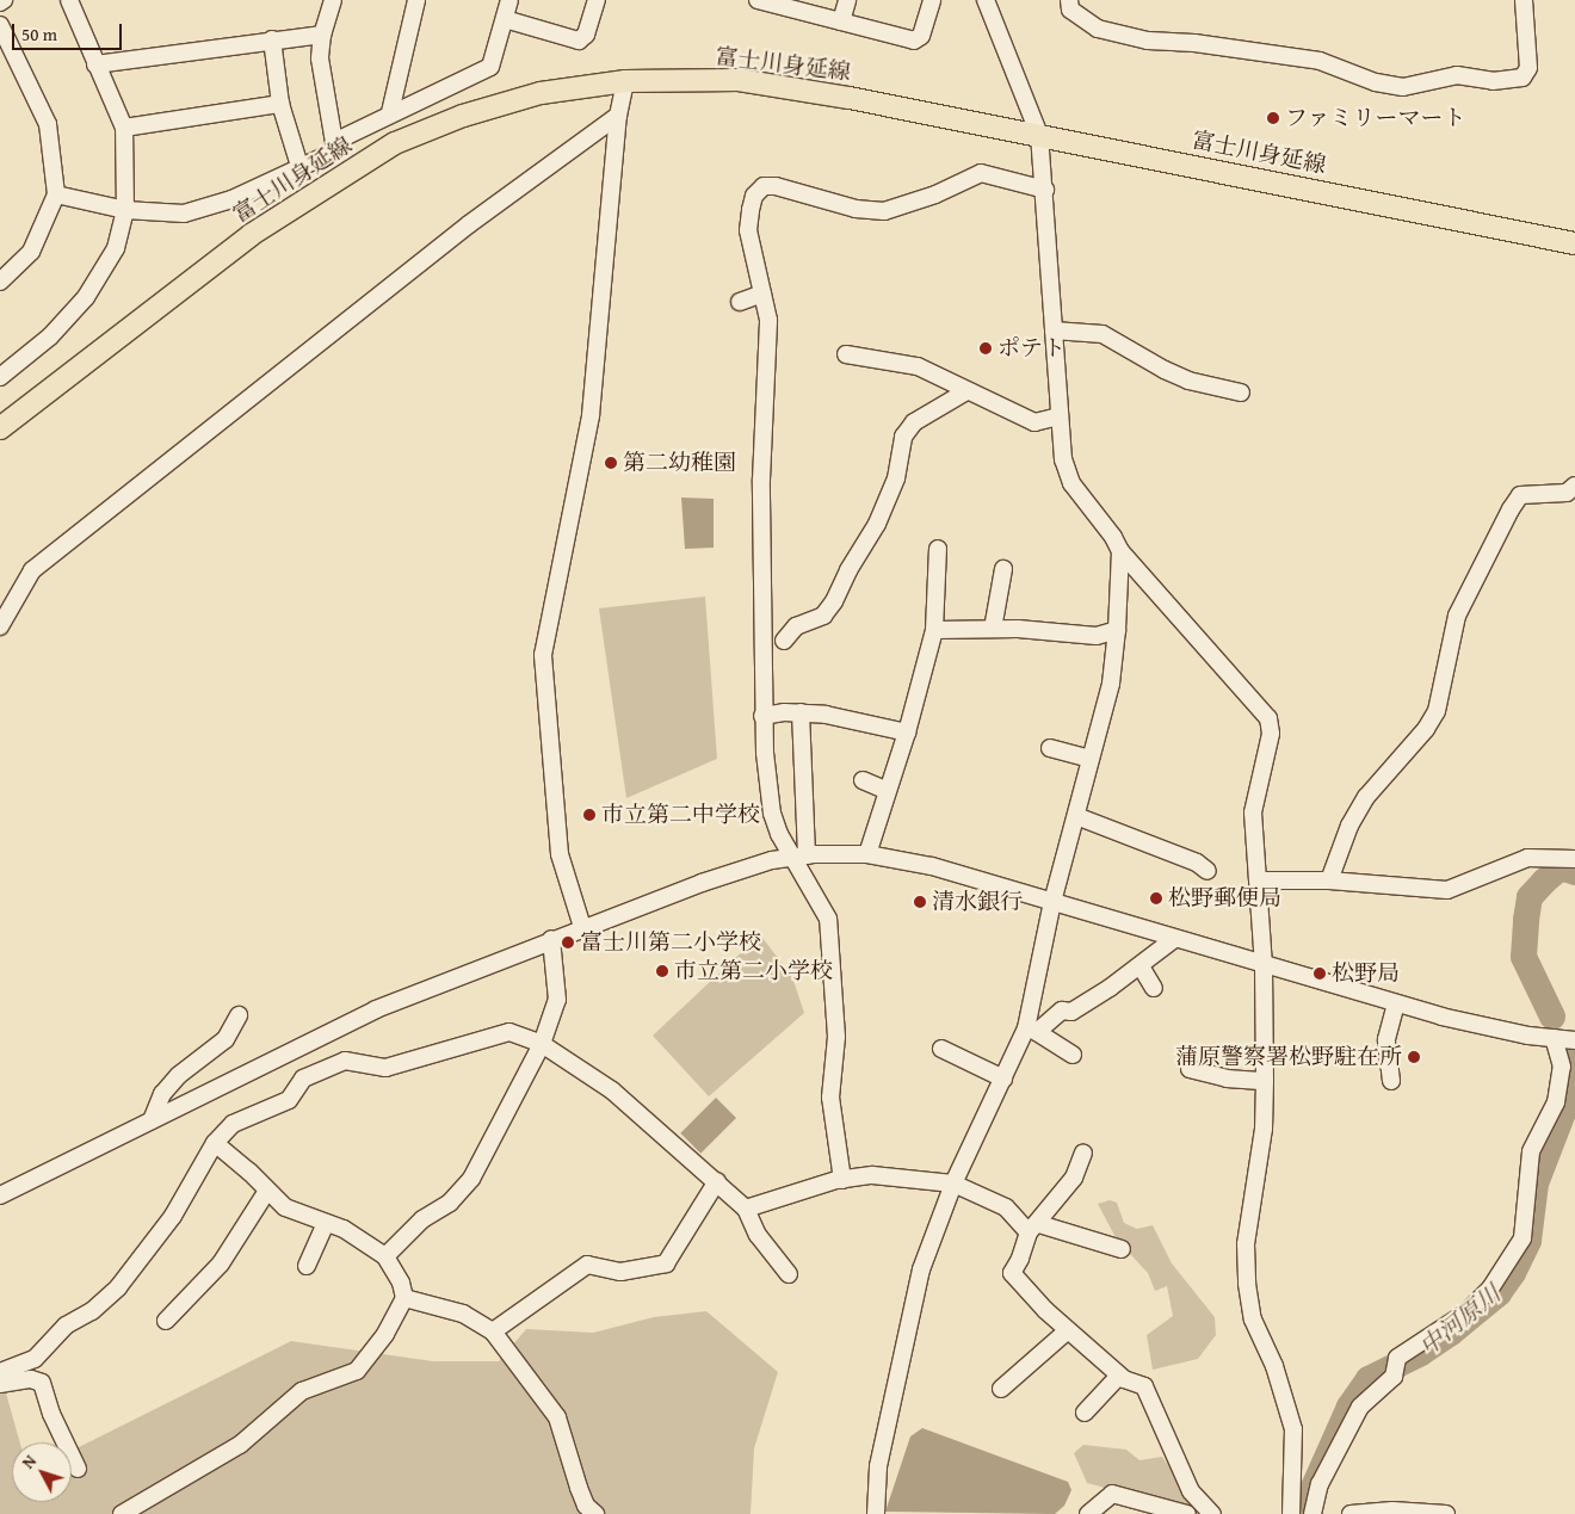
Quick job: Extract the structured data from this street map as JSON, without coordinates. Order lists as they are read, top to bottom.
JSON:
{
  "streets": {
    "main road": ["富士川身延線"]
  },
  "water": ["中河原川"],
  "places": [
    "ファミリーマート",
    "ポテト",
    "第二幼稚園",
    "市立第二中学校",
    "松野郵便局",
    "清水銀行",
    "富士川第二小学校",
    "市立第二小学校",
    "松野局",
    "蒲原警察署松野駐在所"
  ],
  "scale_bar": "50 m",
  "north": "top left"
}
